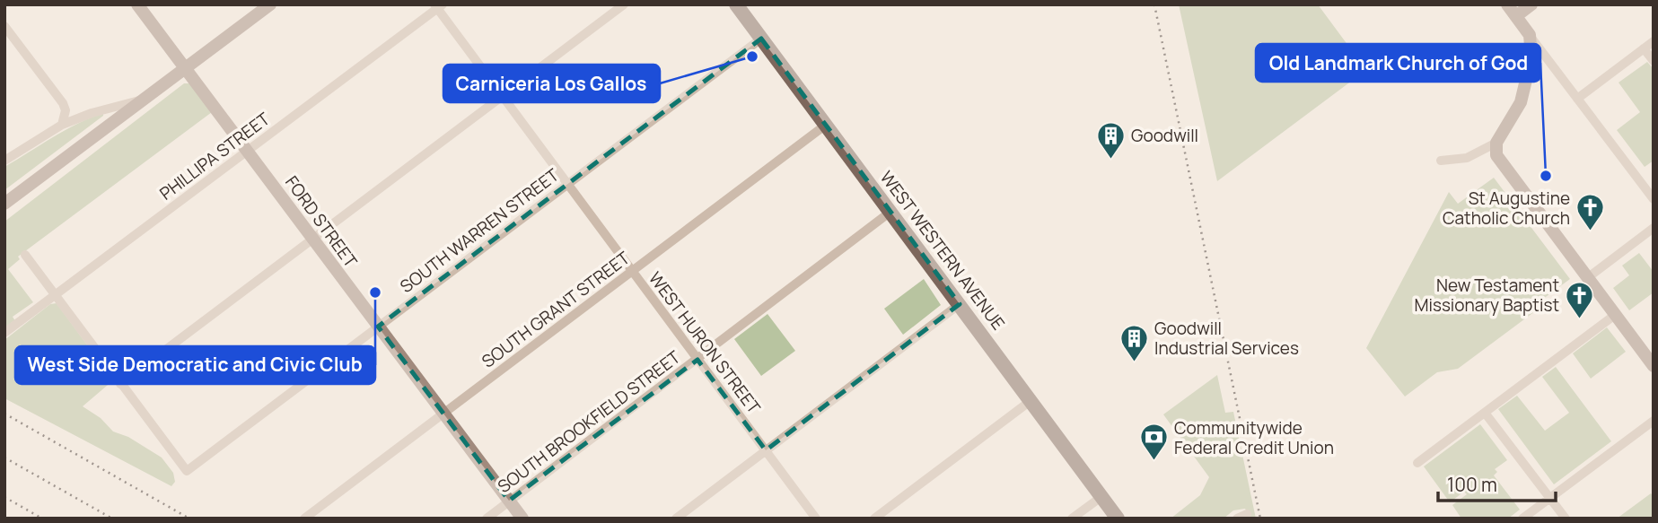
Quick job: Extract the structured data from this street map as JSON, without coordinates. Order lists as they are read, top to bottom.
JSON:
{
  "streets": {
    "main road": ["WEST WESTERN AVENUE"],
    "street": [
      "PHILLIPA STREET",
      "FORD STREET",
      "SOUTH WARREN STREET",
      "SOUTH GRANT STREET",
      "WEST HURON STREET",
      "SOUTH BROOKFIELD STREET"
    ]
  },
  "crossings": [
    ["PHILLIPA STREET", "FORD STREET"],
    ["PHILLIPA STREET", "WEST HURON STREET"],
    ["FORD STREET", "SOUTH WARREN STREET"],
    ["FORD STREET", "SOUTH GRANT STREET"],
    ["FORD STREET", "SOUTH BROOKFIELD STREET"],
    ["SOUTH WARREN STREET", "WEST WESTERN AVENUE"],
    ["SOUTH WARREN STREET", "WEST HURON STREET"],
    ["WEST WESTERN AVENUE", "SOUTH GRANT STREET"],
    ["WEST WESTERN AVENUE", "SOUTH BROOKFIELD STREET"],
    ["SOUTH GRANT STREET", "WEST HURON STREET"],
    ["WEST HURON STREET", "SOUTH BROOKFIELD STREET"]
  ],
  "places": {
    "other": ["Carniceria Los Gallos", "Old Landmark Church of God", "West Side Democratic and Civic Club"],
    "building": ["Goodwill", "Goodwill Industrial Services"],
    "church": ["St Augustine Catholic Church", "New Testament Missionary Baptist"],
    "bank": ["Communitywide Federal Credit Union"]
  },
  "scale_bar": "100 m"
}
